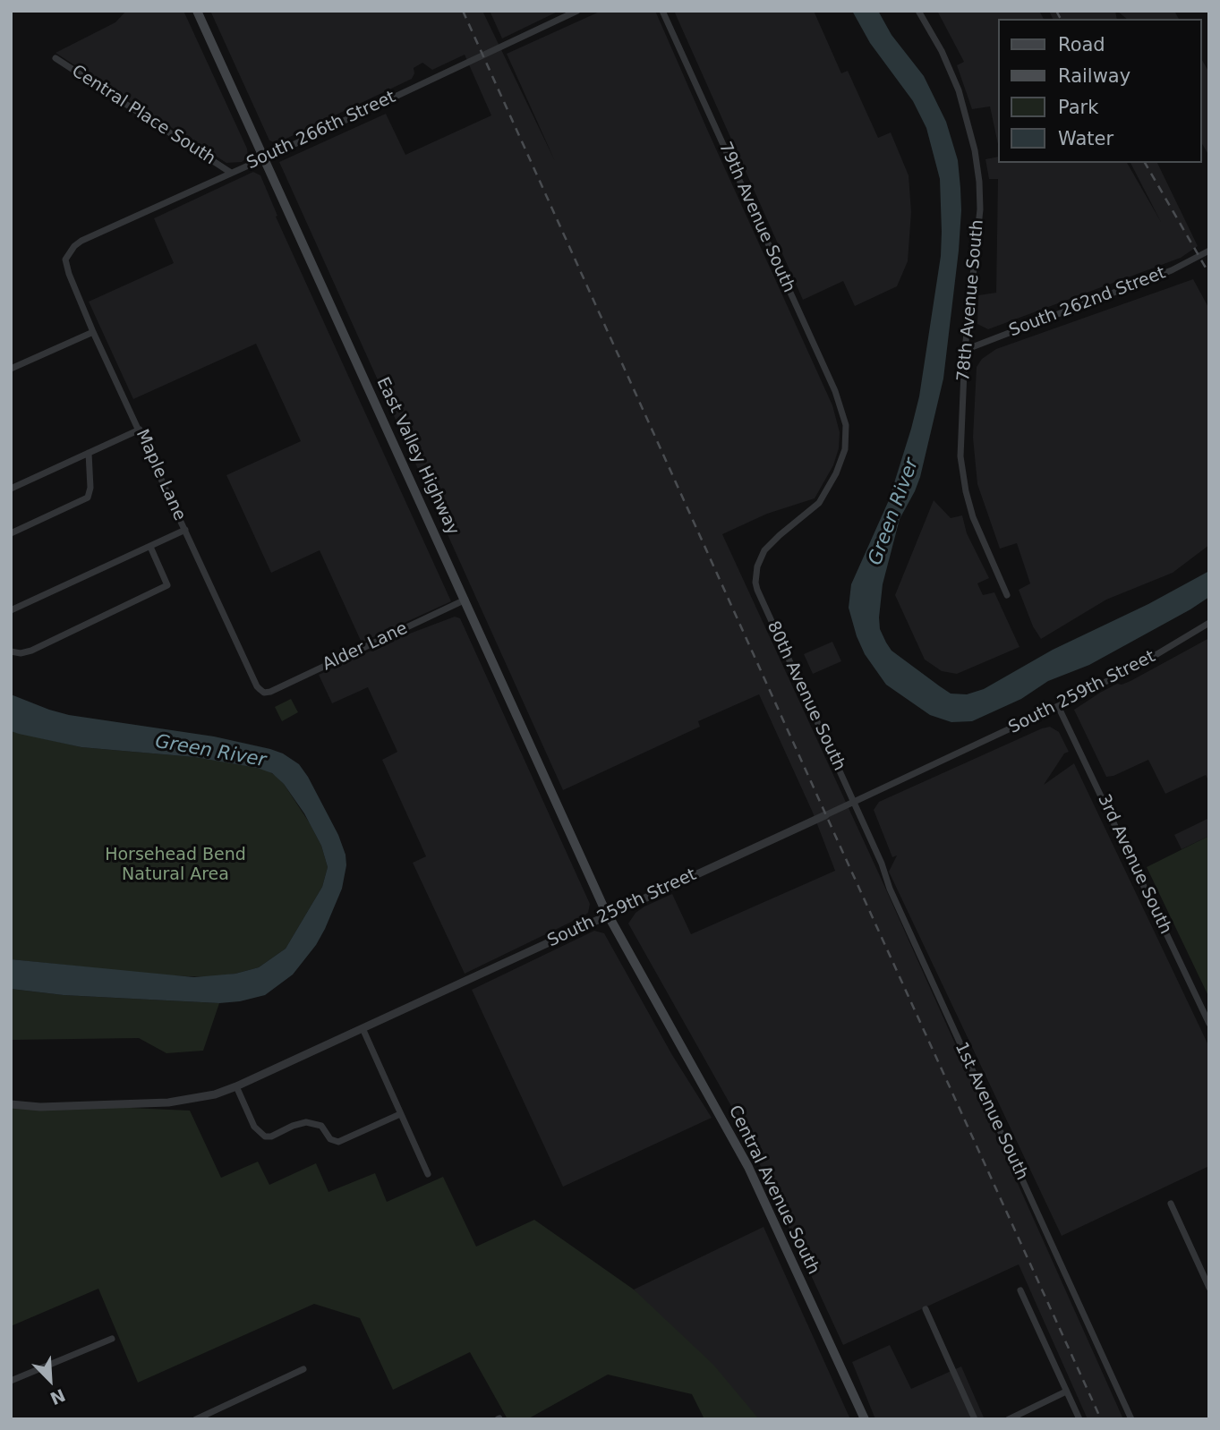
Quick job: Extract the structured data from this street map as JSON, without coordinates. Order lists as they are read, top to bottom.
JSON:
{
  "streets": {
    "main road": ["East Valley Highway", "Central Avenue South"],
    "street": [
      "Central Place South",
      "South 266th Street",
      "79th Avenue South",
      "78th Avenue South",
      "South 262nd Street",
      "Maple Lane",
      "Alder Lane",
      "South 259th Street",
      "80th Avenue South",
      "3rd Avenue South",
      "1st Avenue South"
    ]
  },
  "crossings": [
    ["Central Place South", "South 266th Street"],
    ["South 266th Street", "East Valley Highway"],
    ["South 266th Street", "Maple Lane"],
    ["79th Avenue South", "80th Avenue South"],
    ["78th Avenue South", "South 262nd Street"],
    ["East Valley Highway", "Alder Lane"],
    ["East Valley Highway", "South 259th Street"],
    ["East Valley Highway", "Central Avenue South"],
    ["Maple Lane", "Alder Lane"],
    ["South 259th Street", "80th Avenue South"],
    ["South 259th Street", "3rd Avenue South"],
    ["South 259th Street", "1st Avenue South"],
    ["South 259th Street", "Central Avenue South"],
    ["80th Avenue South", "1st Avenue South"]
  ],
  "water": ["Green River"],
  "parks": ["Horsehead Bend Natural Area"],
  "legend": [
    "Road",
    "Railway",
    "Park",
    "Water"
  ],
  "north": "bottom right"
}
